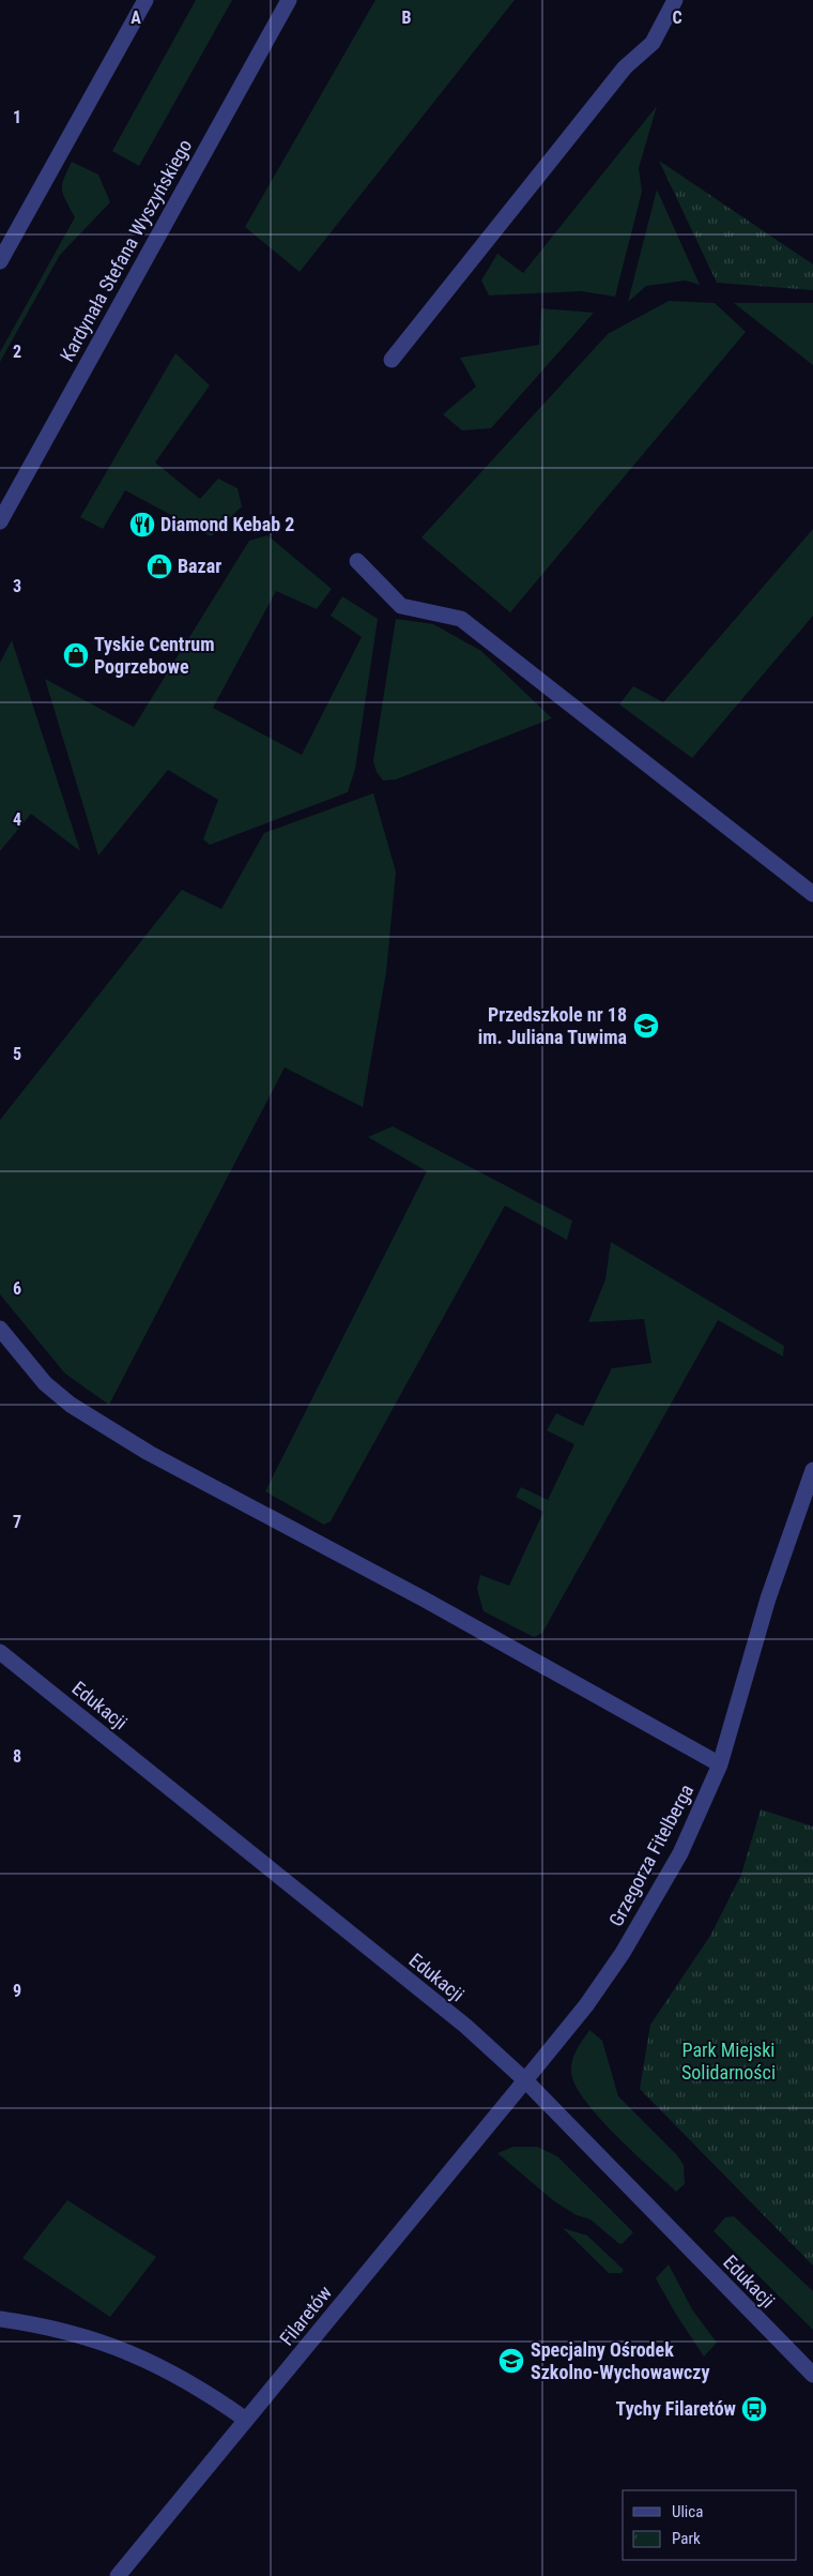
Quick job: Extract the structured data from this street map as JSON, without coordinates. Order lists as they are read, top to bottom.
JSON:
{
  "streets": {
    "street": [
      "Kardynała Stefana Wyszyńskiego",
      "Edukacji",
      "Grzegorza Fitelberga",
      "Filaretów"
    ]
  },
  "crossings": [
    ["Edukacji", "Grzegorza Fitelberga"],
    ["Edukacji", "Filaretów"],
    ["Grzegorza Fitelberga", "Filaretów"]
  ],
  "parks": ["Park Miejski Solidarności"],
  "places": {
    "restaurant": ["Diamond Kebab 2"],
    "shop": ["Bazar", "Tyskie Centrum Pogrzebowe"],
    "school or university": ["Przedszkole nr 18 im. Juliana Tuwima", "Specjalny Ośrodek Szkolno-Wychowawczy"],
    "bus stop": ["Tychy Filaretów"]
  },
  "legend": ["Ulica", "Park"],
  "grid": {
    "columns": ["A", "B", "C"],
    "rows": [
      "1",
      "2",
      "3",
      "4",
      "5",
      "6",
      "7",
      "8",
      "9"
    ]
  }
}
